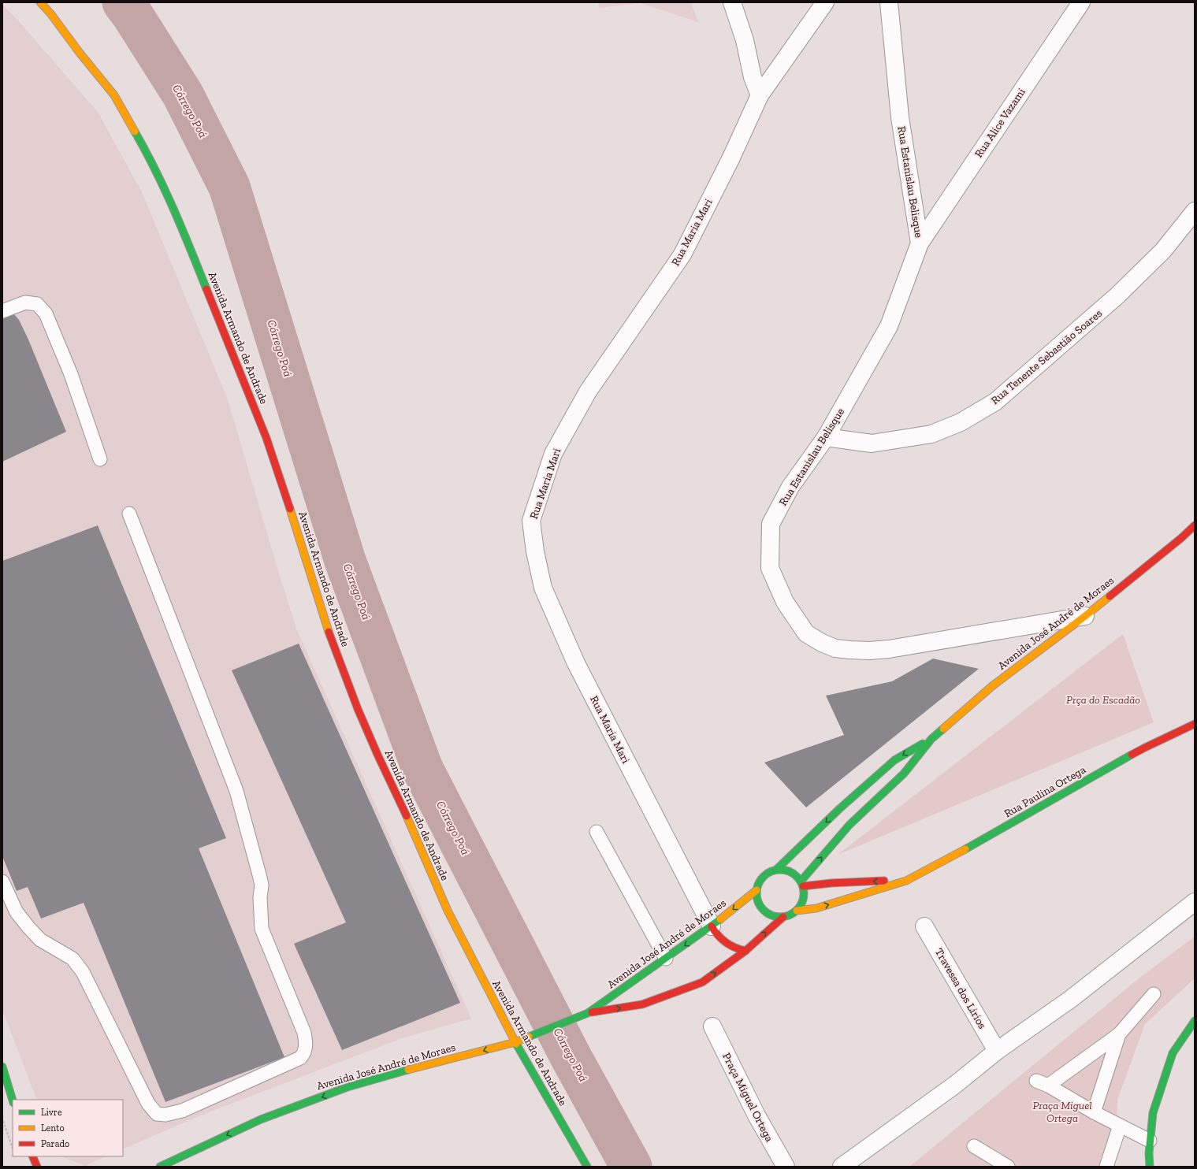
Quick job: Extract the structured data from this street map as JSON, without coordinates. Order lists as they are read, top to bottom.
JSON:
{
  "streets": {
    "street": [
      "Rua Alice Vazami",
      "Rua Estanislau Belisque",
      "Rua Maria Mari",
      "Avenida Armando de Andrade",
      "Rua Tenente Sebastião Soares",
      "Avenida José André de Moraes",
      "Rua Paulina Ortega",
      "Travessa dos Lirios",
      "Praça Miguel Ortega"
    ]
  },
  "crossings": [
    ["Rua Alice Vazami", "Rua Estanislau Belisque"],
    ["Rua Estanislau Belisque", "Rua Tenente Sebastião Soares"],
    ["Rua Estanislau Belisque", "Avenida José André de Moraes"],
    ["Rua Maria Mari", "Avenida José André de Moraes"],
    ["Avenida Armando de Andrade", "Avenida José André de Moraes"],
    ["Avenida José André de Moraes", "Rua Paulina Ortega"]
  ],
  "water": ["Córrego Poá"],
  "parks": ["Prça do Escadão", "Praça Miguel Ortega"],
  "legend": ["Livre", "Lento", "Parado"]
}
